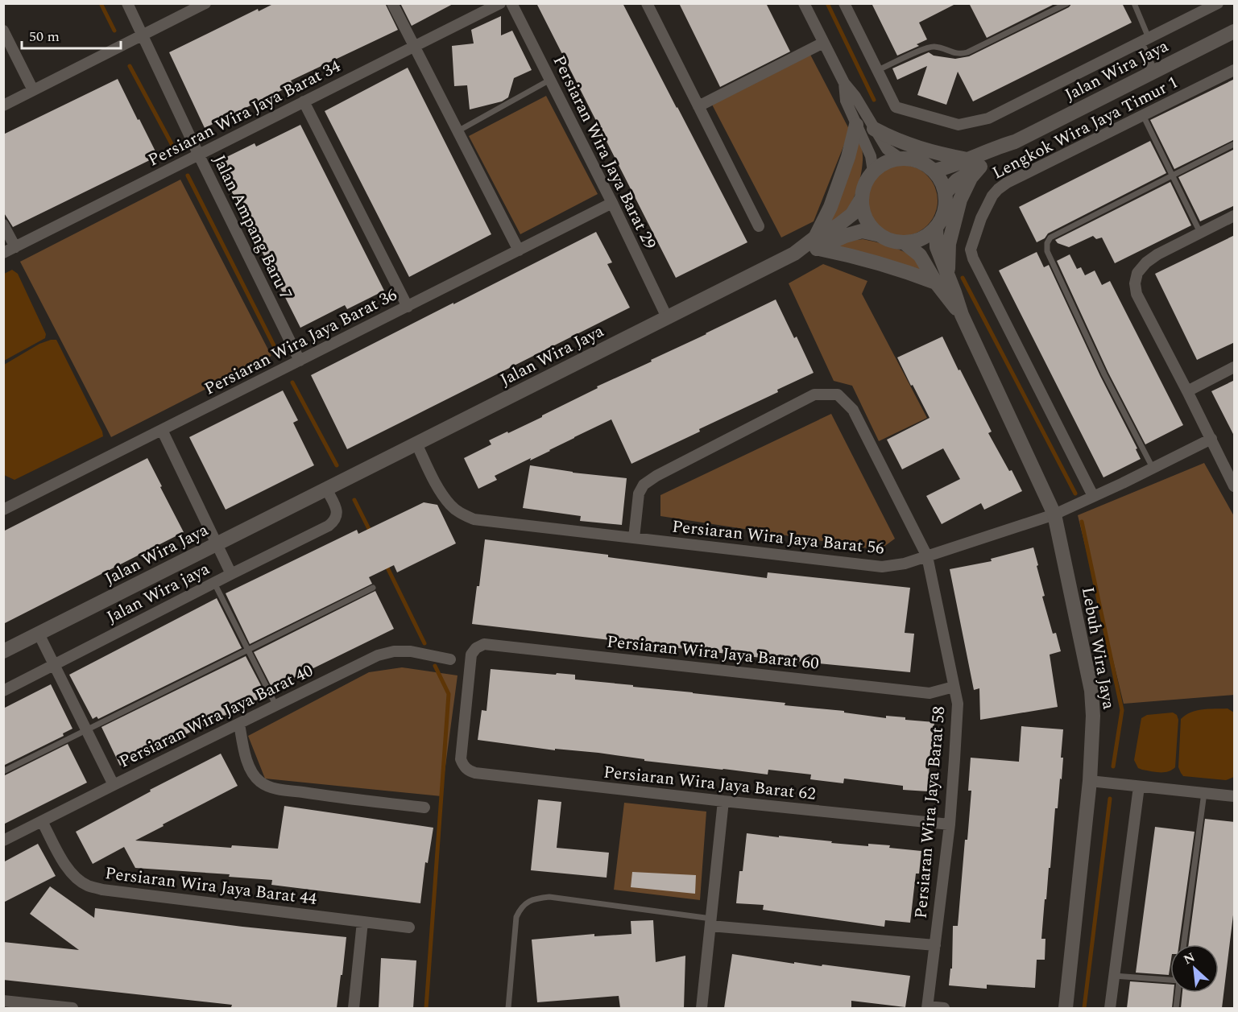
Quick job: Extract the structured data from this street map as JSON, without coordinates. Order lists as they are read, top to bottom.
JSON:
{
  "streets": {
    "street": [
      "Jalan Wira Jaya",
      "Persiaran Wira Jaya Barat 34",
      "Lengkok Wira Jaya Timur 1",
      "Persiaran Wira Jaya Barat 29",
      "Jalan Ampang Baru 7",
      "Persiaran Wira Jaya Barat 36",
      "Persiaran Wira Jaya Barat 56",
      "Jalan Wira jaya",
      "Lebuh Wira Jaya",
      "Persiaran Wira Jaya Barat 60",
      "Persiaran Wira Jaya Barat 40",
      "Persiaran Wira Jaya Barat 62",
      "Persiaran Wira Jaya Barat 58",
      "Persiaran Wira Jaya Barat 44"
    ]
  },
  "crossings": [
    ["Jalan Wira Jaya", "Persiaran Wira Jaya Barat 29"],
    ["Jalan Wira Jaya", "Persiaran Wira Jaya Barat 56"],
    ["Jalan Wira Jaya", "Jalan Wira jaya"],
    ["Jalan Wira Jaya", "Lebuh Wira Jaya"],
    ["Persiaran Wira Jaya Barat 34", "Jalan Ampang Baru 7"],
    ["Lengkok Wira Jaya Timur 1", "Persiaran Wira Jaya Barat 56"],
    ["Persiaran Wira Jaya Barat 29", "Persiaran Wira Jaya Barat 36"],
    ["Jalan Ampang Baru 7", "Persiaran Wira Jaya Barat 36"],
    ["Persiaran Wira Jaya Barat 56", "Lebuh Wira Jaya"],
    ["Persiaran Wira Jaya Barat 56", "Persiaran Wira Jaya Barat 58"],
    ["Persiaran Wira Jaya Barat 60", "Persiaran Wira Jaya Barat 62"],
    ["Persiaran Wira Jaya Barat 60", "Persiaran Wira Jaya Barat 58"],
    ["Persiaran Wira Jaya Barat 40", "Persiaran Wira Jaya Barat 44"],
    ["Persiaran Wira Jaya Barat 62", "Persiaran Wira Jaya Barat 58"]
  ],
  "scale_bar": "50 m",
  "north": "top left"
}
